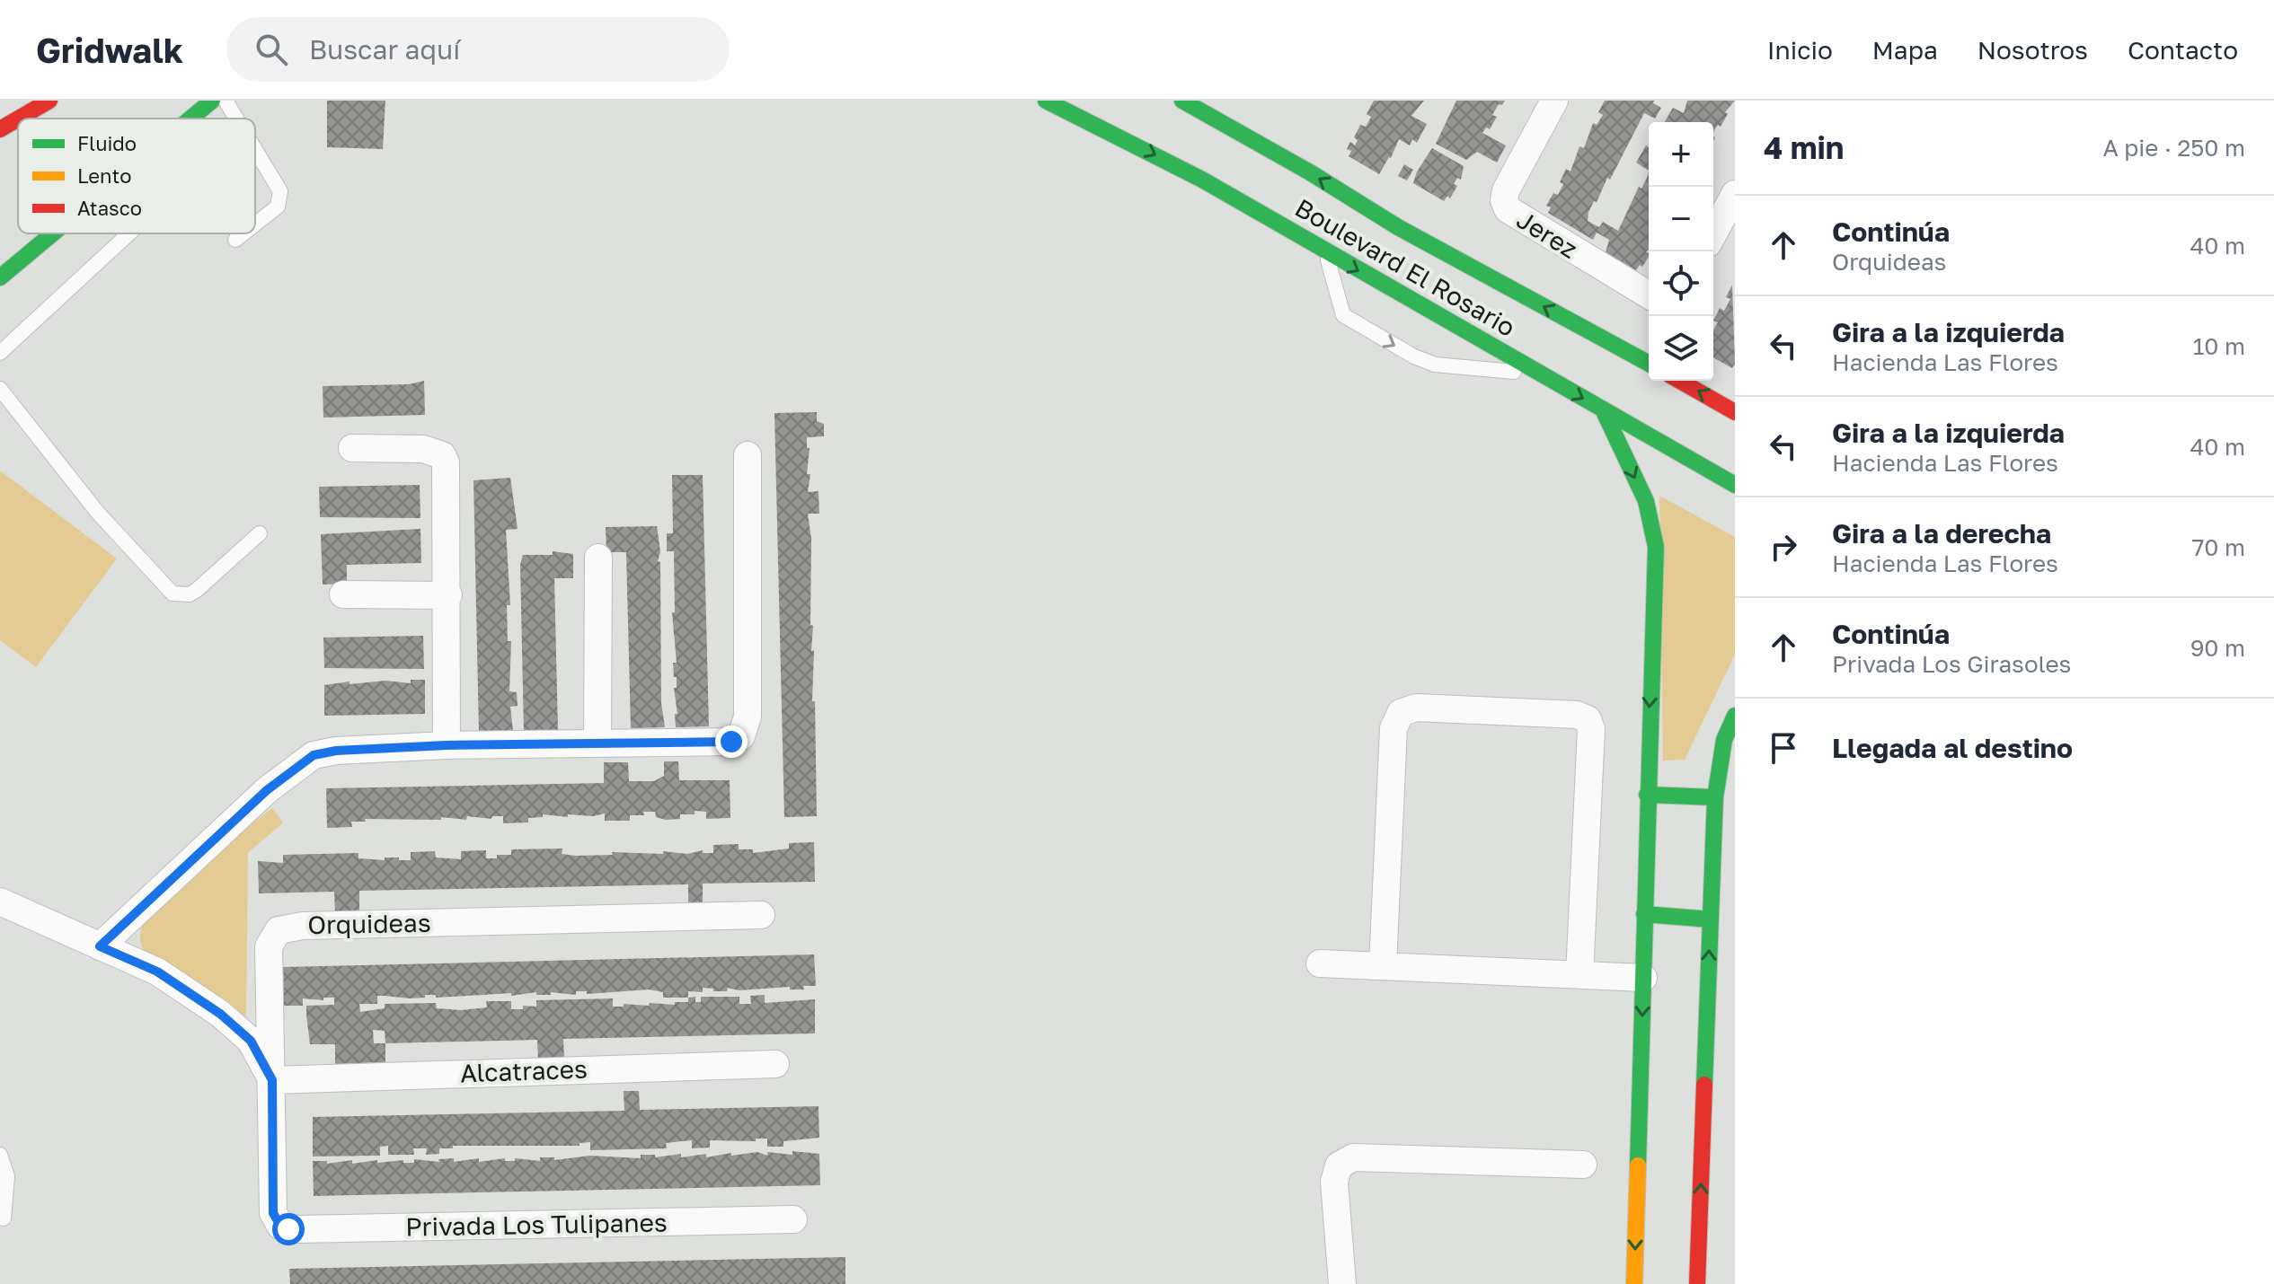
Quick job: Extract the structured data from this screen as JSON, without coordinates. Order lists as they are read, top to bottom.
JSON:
{
  "streets": {
    "main road": ["Boulevard El Rosario"],
    "street": [
      "Jerez",
      "Orquideas",
      "Alcatraces",
      "Privada Los Tulipanes"
    ]
  },
  "crossings": [
    ["Orquideas", "Alcatraces"],
    ["Orquideas", "Privada Los Tulipanes"]
  ],
  "legend": ["Fluido", "Lento", "Atasco"],
  "page": {
    "header": "Gridwalk",
    "search": "Buscar aquí",
    "nav": [
      "Inicio",
      "Mapa",
      "Nosotros",
      "Contacto"
    ],
    "heading": ["4 min", "A pie · 250 m"],
    "map_buttons": ["+", "−"],
    "list": [
      ["Continúa", "Orquideas", "40 m"],
      ["Gira a la izquierda", "Hacienda Las Flores", "10 m"],
      ["Gira a la izquierda", "Hacienda Las Flores", "40 m"],
      ["Gira a la derecha", "Hacienda Las Flores", "70 m"],
      ["Continúa", "Privada Los Girasoles", "90 m"],
      "Llegada al destino"
    ]
  }
}
